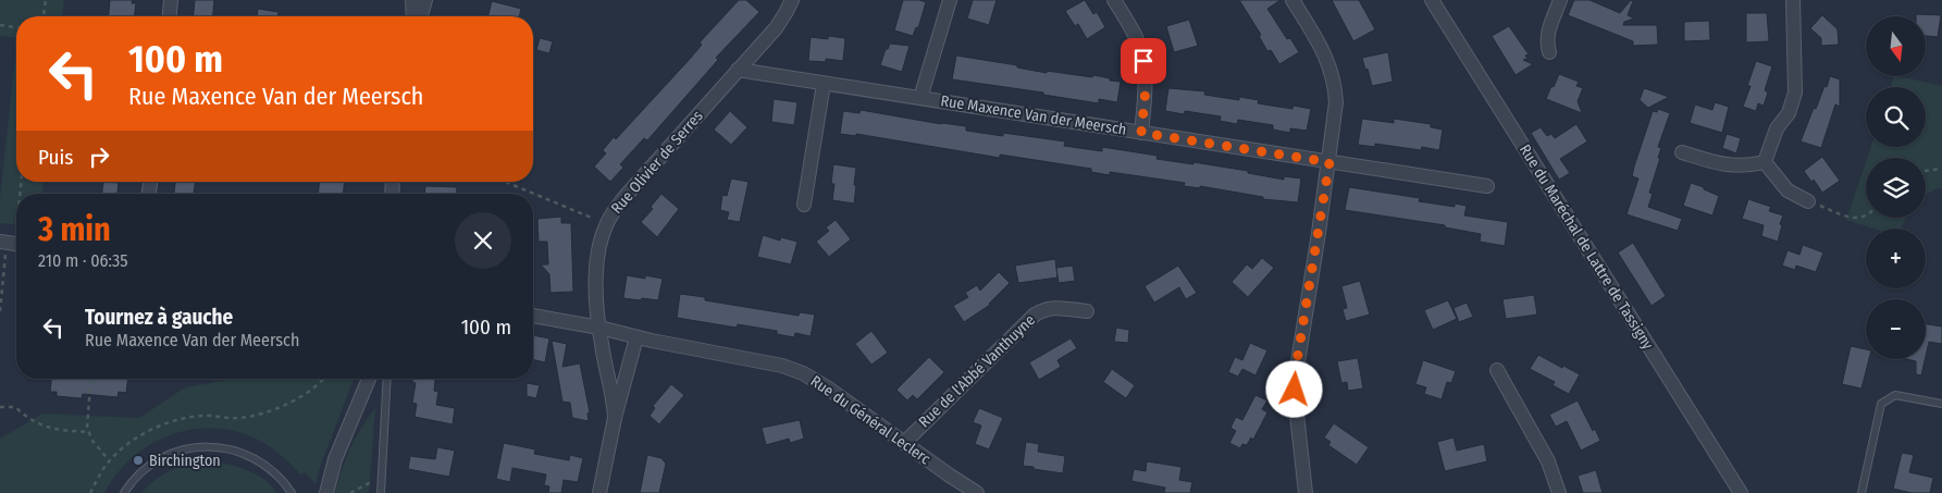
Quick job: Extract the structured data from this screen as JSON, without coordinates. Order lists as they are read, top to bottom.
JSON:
{
  "streets": {
    "street": [
      "Rue Maxence Van der Meersch",
      "Rue Olivier de Serres",
      "Rue du Maréchal de Lattre de Tassigny",
      "Rue de l'Abbé Vanthuyne",
      "Rue du Général Leclerc"
    ]
  },
  "crossings": [
    ["Rue Maxence Van der Meersch", "Rue Olivier de Serres"],
    ["Rue Olivier de Serres", "Rue du Général Leclerc"],
    ["Rue de l'Abbé Vanthuyne", "Rue du Général Leclerc"]
  ],
  "places": ["Birchington"],
  "north": "bottom",
  "page": {
    "map_buttons": ["+", "−"],
    "turn": ["100 m", "Rue Maxence Van der Meersch"],
    "then": "Puis",
    "heading": ["3 min", "210 m · 06:35"],
    "list": [
      {
        "name": "Tournez à gauche",
        "note": "Rue Maxence Van der Meersch",
        "value": "100 m"
      }
    ]
  }
}
